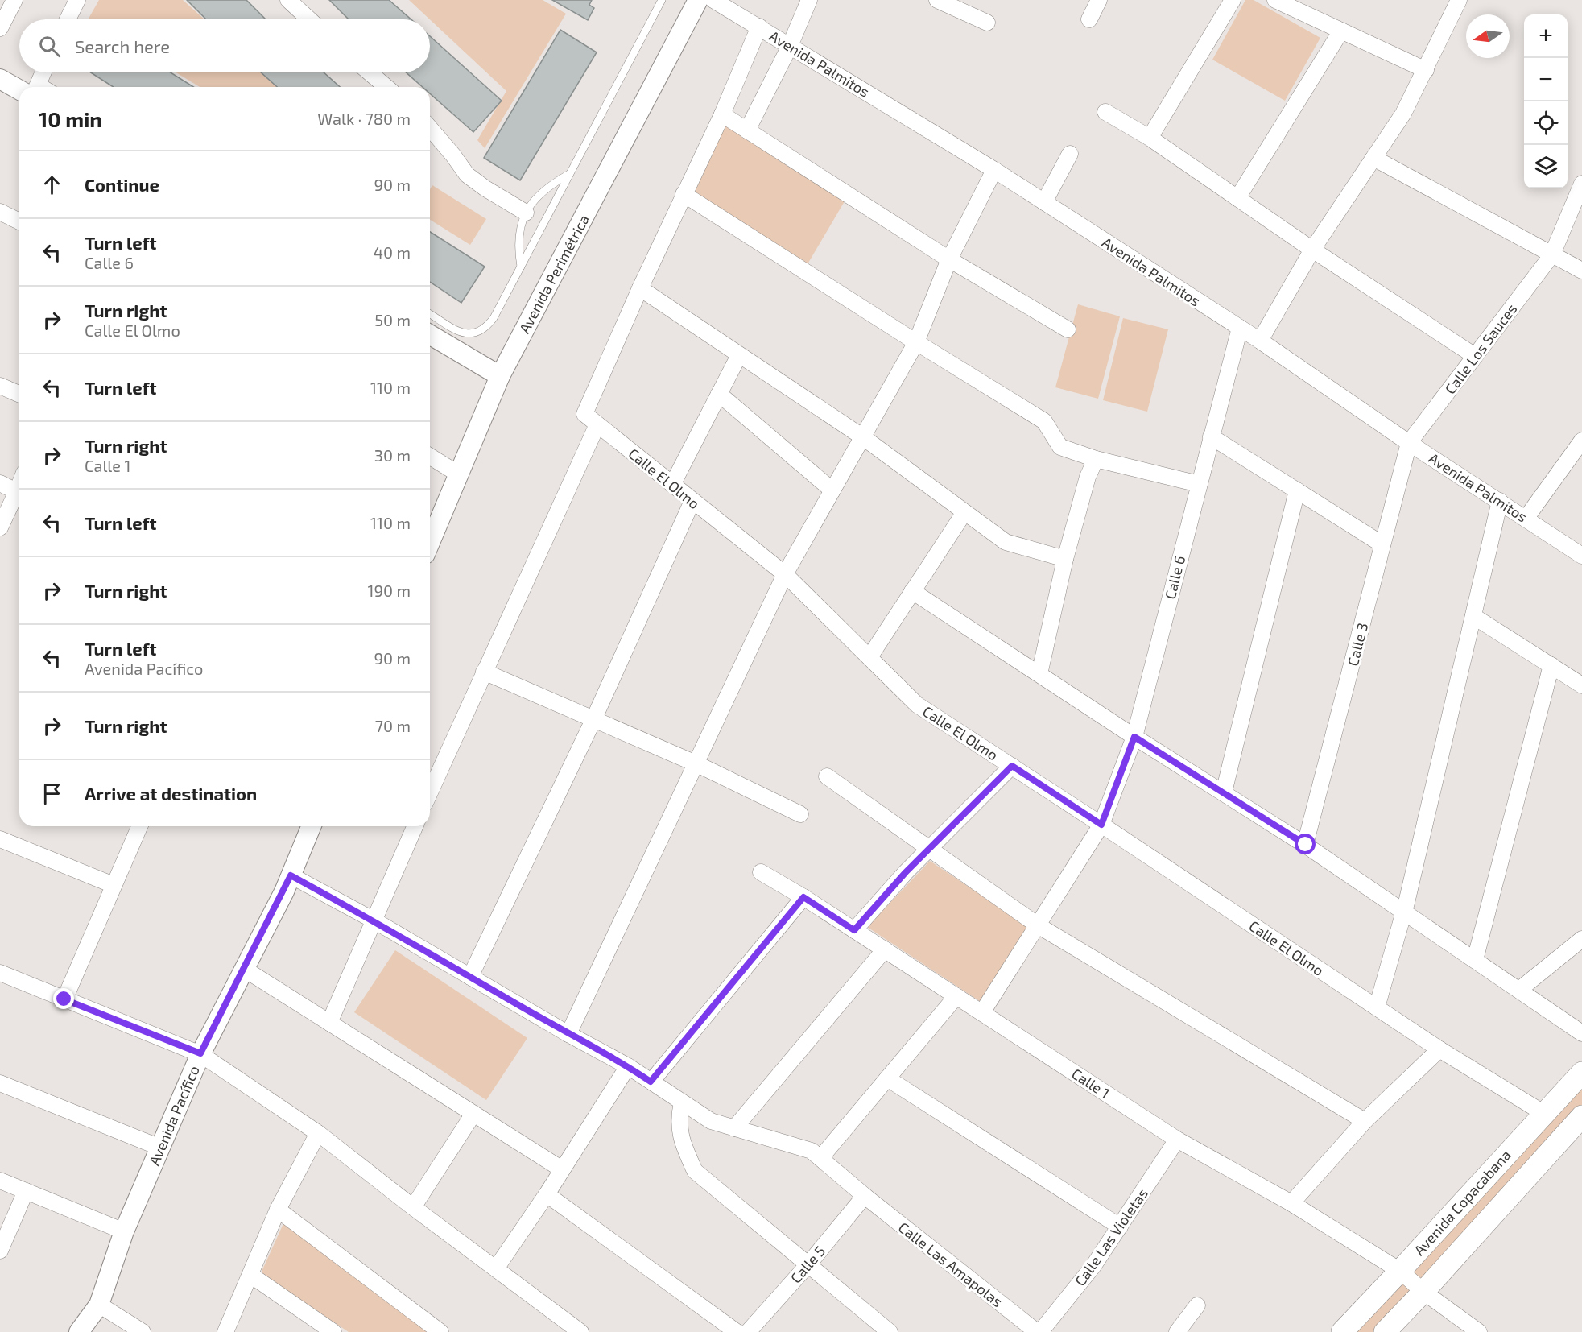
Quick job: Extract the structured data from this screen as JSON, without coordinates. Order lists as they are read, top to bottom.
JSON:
{
  "streets": {
    "main road": ["Avenida Copacabana"],
    "street": [
      "Avenida Palmitos",
      "Avenida Perimétrica",
      "Calle Los Sauces",
      "Calle El Olmo",
      "Calle 6",
      "Calle 3",
      "Calle 1",
      "Avenida Pacífico",
      "Calle Las Violetas",
      "Calle 5",
      "Calle Las Amapolas"
    ]
  },
  "crossings": [
    ["Avenida Palmitos", "Calle Los Sauces"],
    ["Avenida Palmitos", "Calle 6"],
    ["Avenida Palmitos", "Calle 3"],
    ["Calle Los Sauces", "Calle 3"],
    ["Calle El Olmo", "Calle 6"],
    ["Calle El Olmo", "Avenida Copacabana"],
    ["Calle 6", "Calle 1"],
    ["Calle 1", "Avenida Copacabana"],
    ["Calle 1", "Calle Las Violetas"],
    ["Avenida Pacífico", "Calle Las Amapolas"],
    ["Calle Las Violetas", "Calle Las Amapolas"],
    ["Calle 5", "Calle Las Amapolas"]
  ],
  "north": "left",
  "page": {
    "map_buttons": ["+", "−"],
    "search": "Search here",
    "heading": ["10 min", "Walk · 780 m"],
    "list": [
      ["Continue", "90 m"],
      ["Turn left", "Calle 6", "40 m"],
      ["Turn right", "Calle El Olmo", "50 m"],
      ["Turn left", "110 m"],
      ["Turn right", "Calle 1", "30 m"],
      ["Turn left", "110 m"],
      ["Turn right", "190 m"],
      ["Turn left", "Avenida Pacífico", "90 m"],
      ["Turn right", "70 m"],
      "Arrive at destination"
    ]
  }
}
